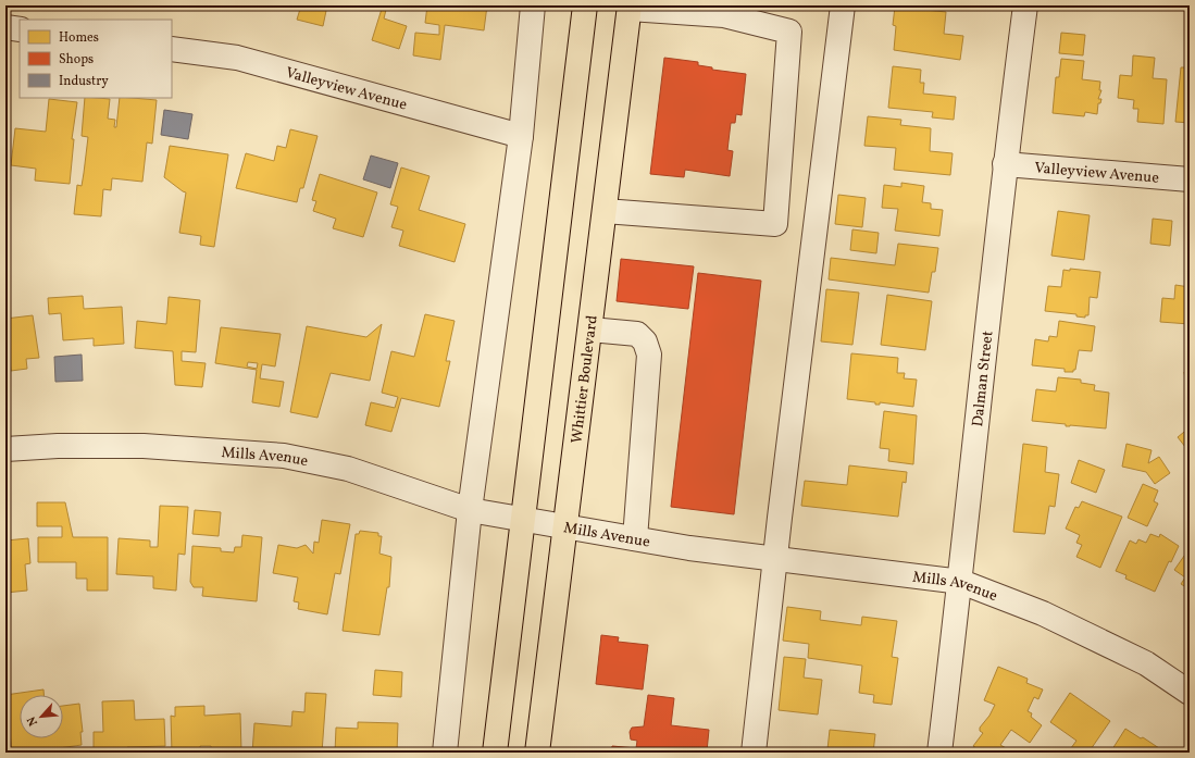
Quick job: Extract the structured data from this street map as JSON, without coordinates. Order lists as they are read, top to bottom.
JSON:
{
  "streets": {
    "main road": ["Whittier Boulevard"],
    "street": ["Valleyview Avenue", "Dalman Street", "Mills Avenue"]
  },
  "crossings": [
    ["Valleyview Avenue", "Dalman Street"],
    ["Dalman Street", "Mills Avenue"],
    ["Whittier Boulevard", "Mills Avenue"]
  ],
  "legend": ["Homes", "Shops", "Industry"],
  "north": "bottom left"
}
